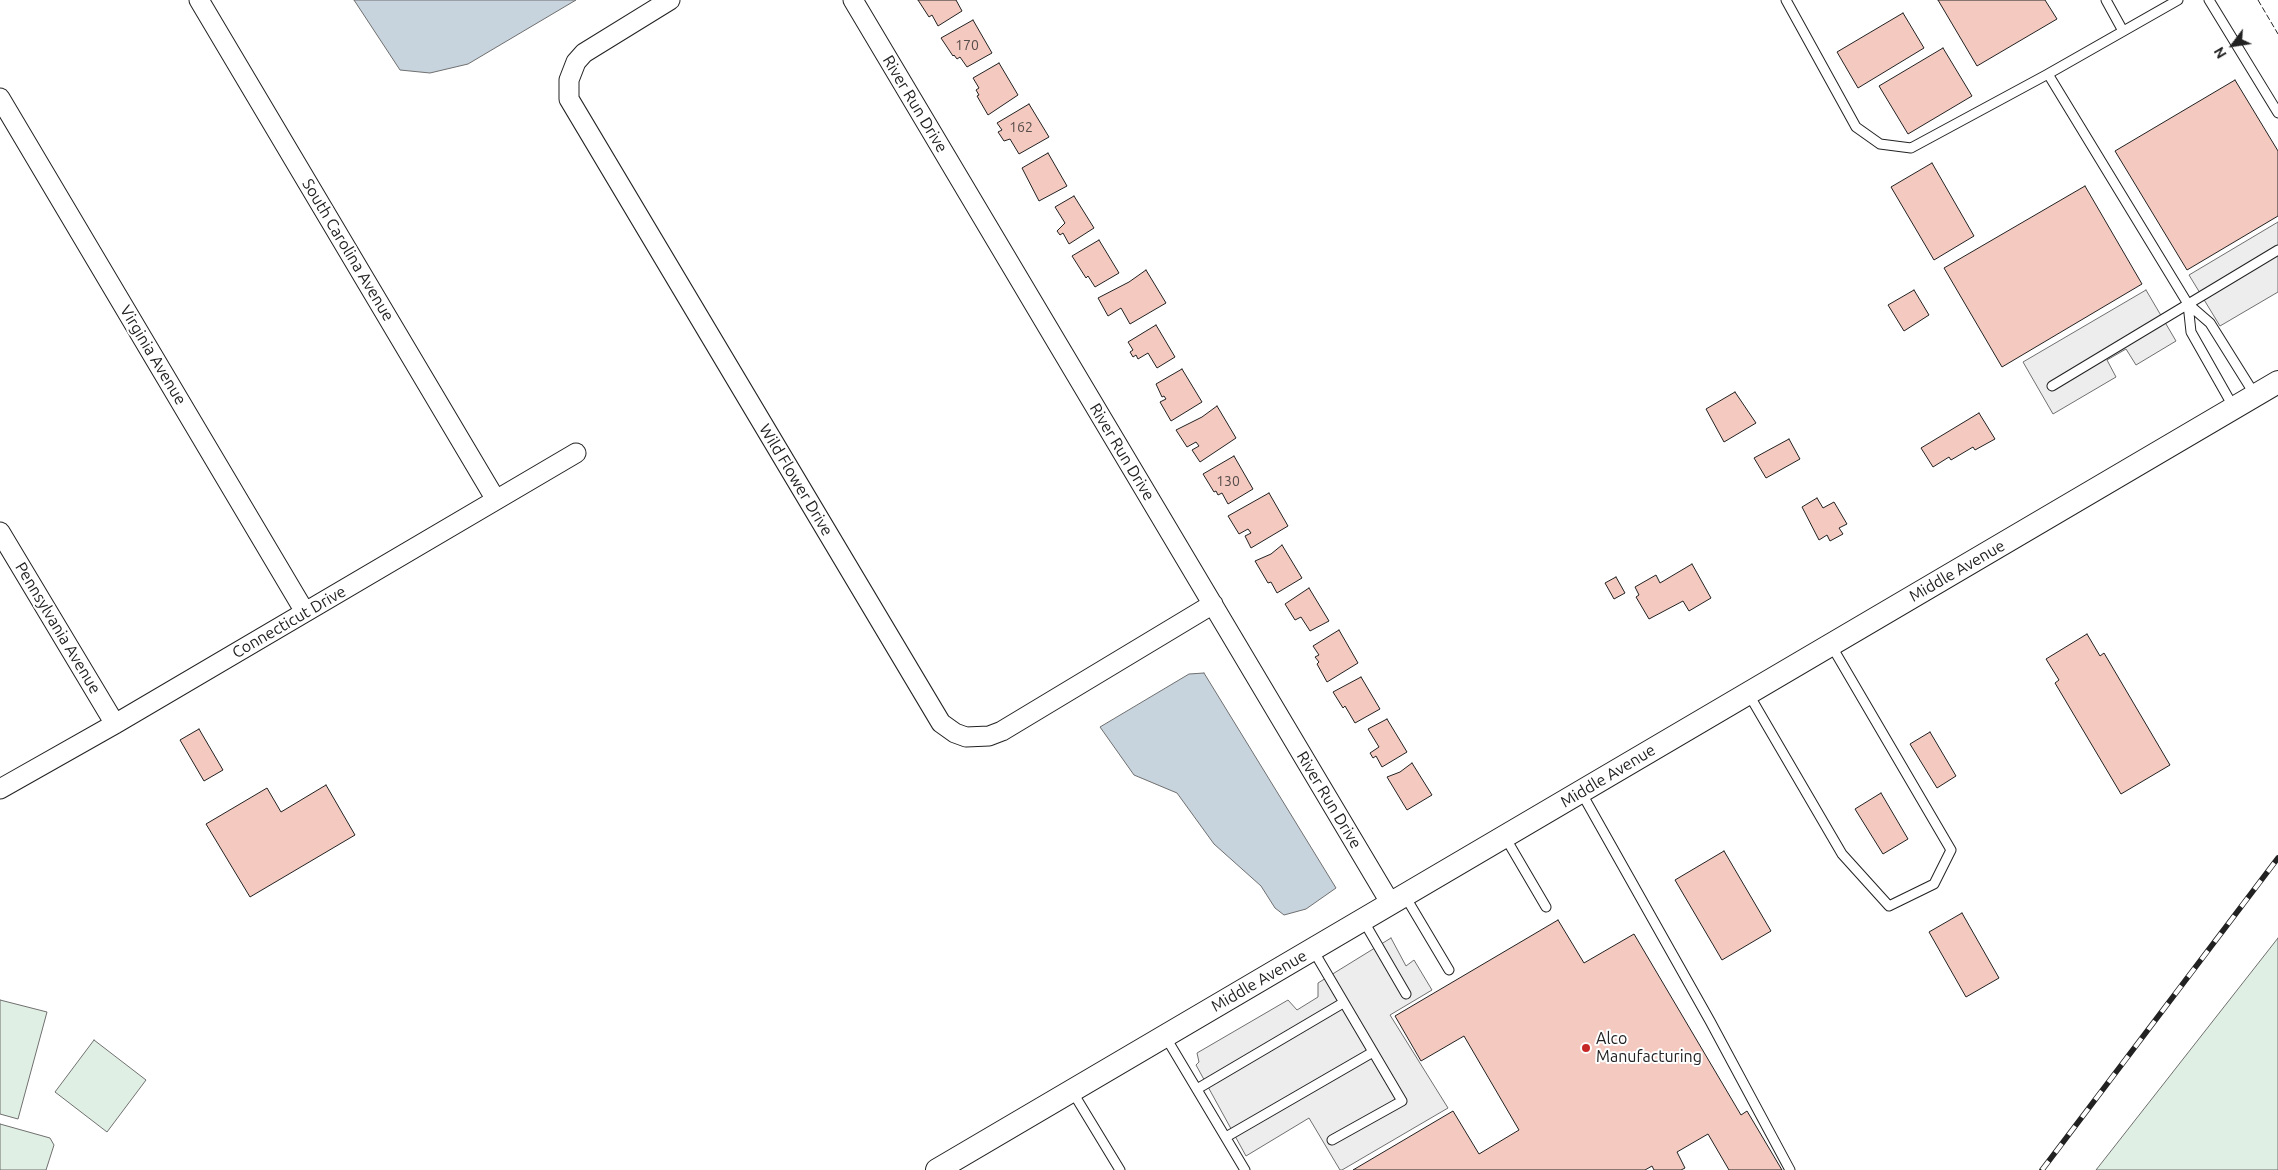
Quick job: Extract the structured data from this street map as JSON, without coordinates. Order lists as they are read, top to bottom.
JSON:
{
  "streets": {
    "street": [
      "River Run Drive",
      "South Carolina Avenue",
      "Virginia Avenue",
      "Wild Flower Drive",
      "Middle Avenue",
      "Connecticut Drive",
      "Pennsylvania Avenue"
    ]
  },
  "crossings": [
    ["River Run Drive", "Wild Flower Drive"],
    ["River Run Drive", "Middle Avenue"],
    ["South Carolina Avenue", "Connecticut Drive"],
    ["Virginia Avenue", "Connecticut Drive"],
    ["Connecticut Drive", "Pennsylvania Avenue"]
  ],
  "places": ["Alco Manufacturing"],
  "house_numbers": ["170", "162", "130"],
  "north": "bottom left"
}
